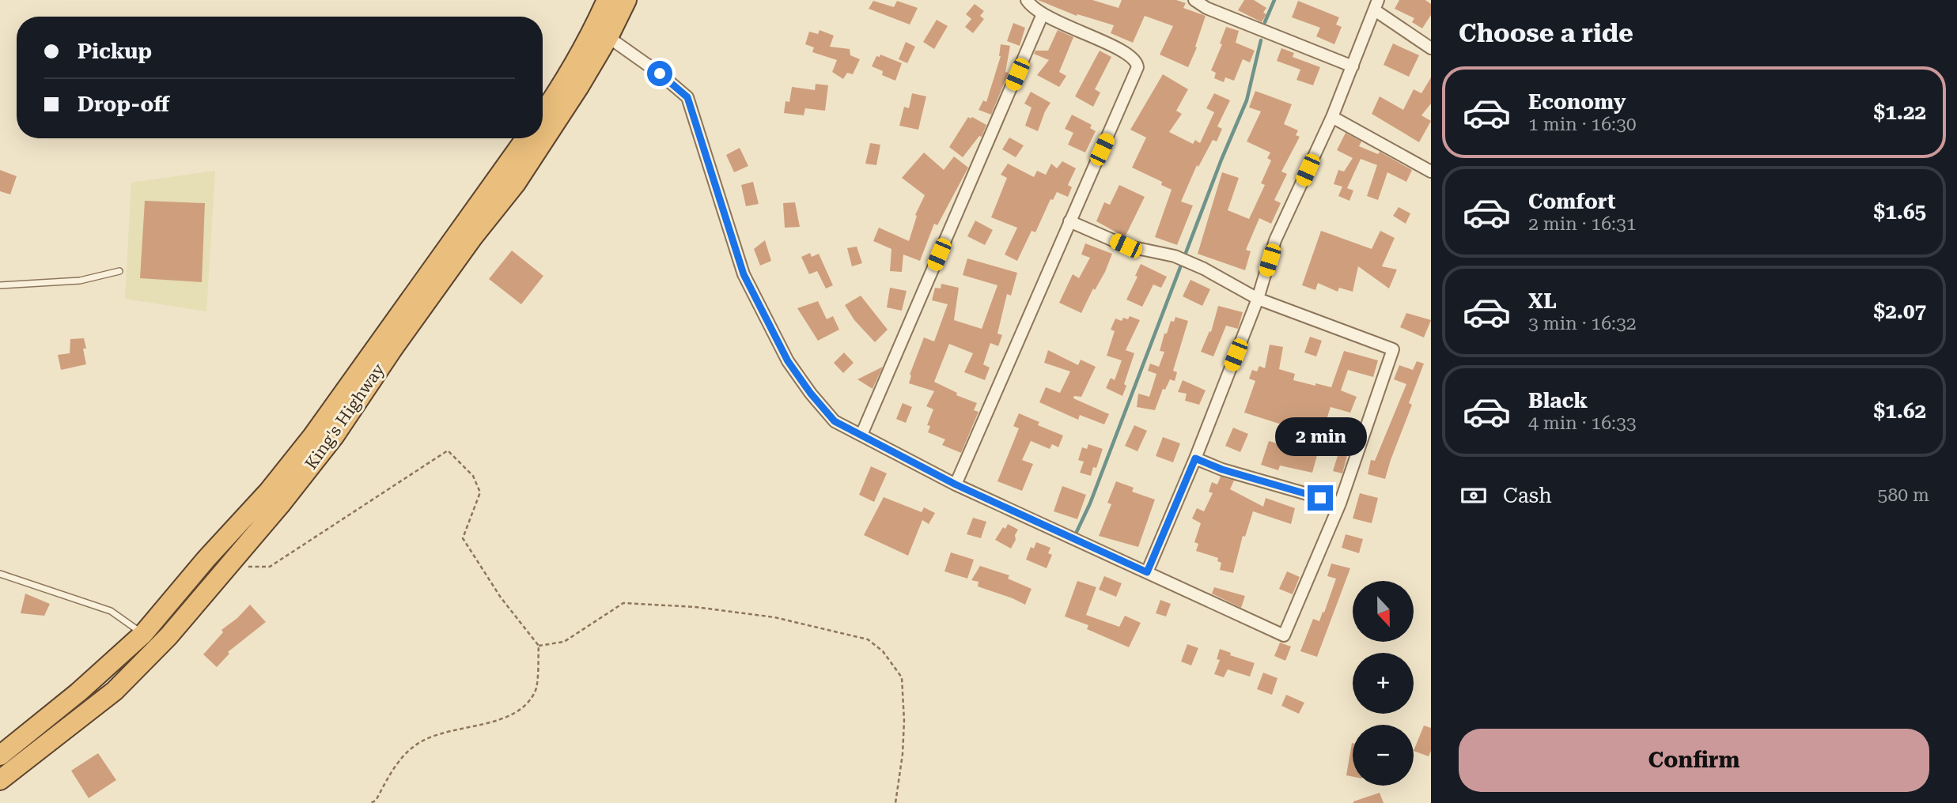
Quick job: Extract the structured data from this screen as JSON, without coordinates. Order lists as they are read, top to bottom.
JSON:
{
  "streets": {
    "highway": ["King's Highway"]
  },
  "north": "bottom",
  "page": {
    "heading": "Choose a ride",
    "banner": ["Pickup", "Drop-off"],
    "list": [
      {
        "name": "Economy",
        "note": "1 min · 16:30",
        "value": "$1.22"
      },
      {
        "name": "Comfort",
        "note": "2 min · 16:31",
        "value": "$1.65"
      },
      {
        "name": "XL",
        "note": "3 min · 16:32",
        "value": "$2.07"
      },
      {
        "name": "Black",
        "note": "4 min · 16:33",
        "value": "$1.62"
      }
    ],
    "bubble": "2 min",
    "pay": ["Cash", "580 m"],
    "map_buttons": ["+", "−"],
    "buttons": "Confirm"
  }
}
